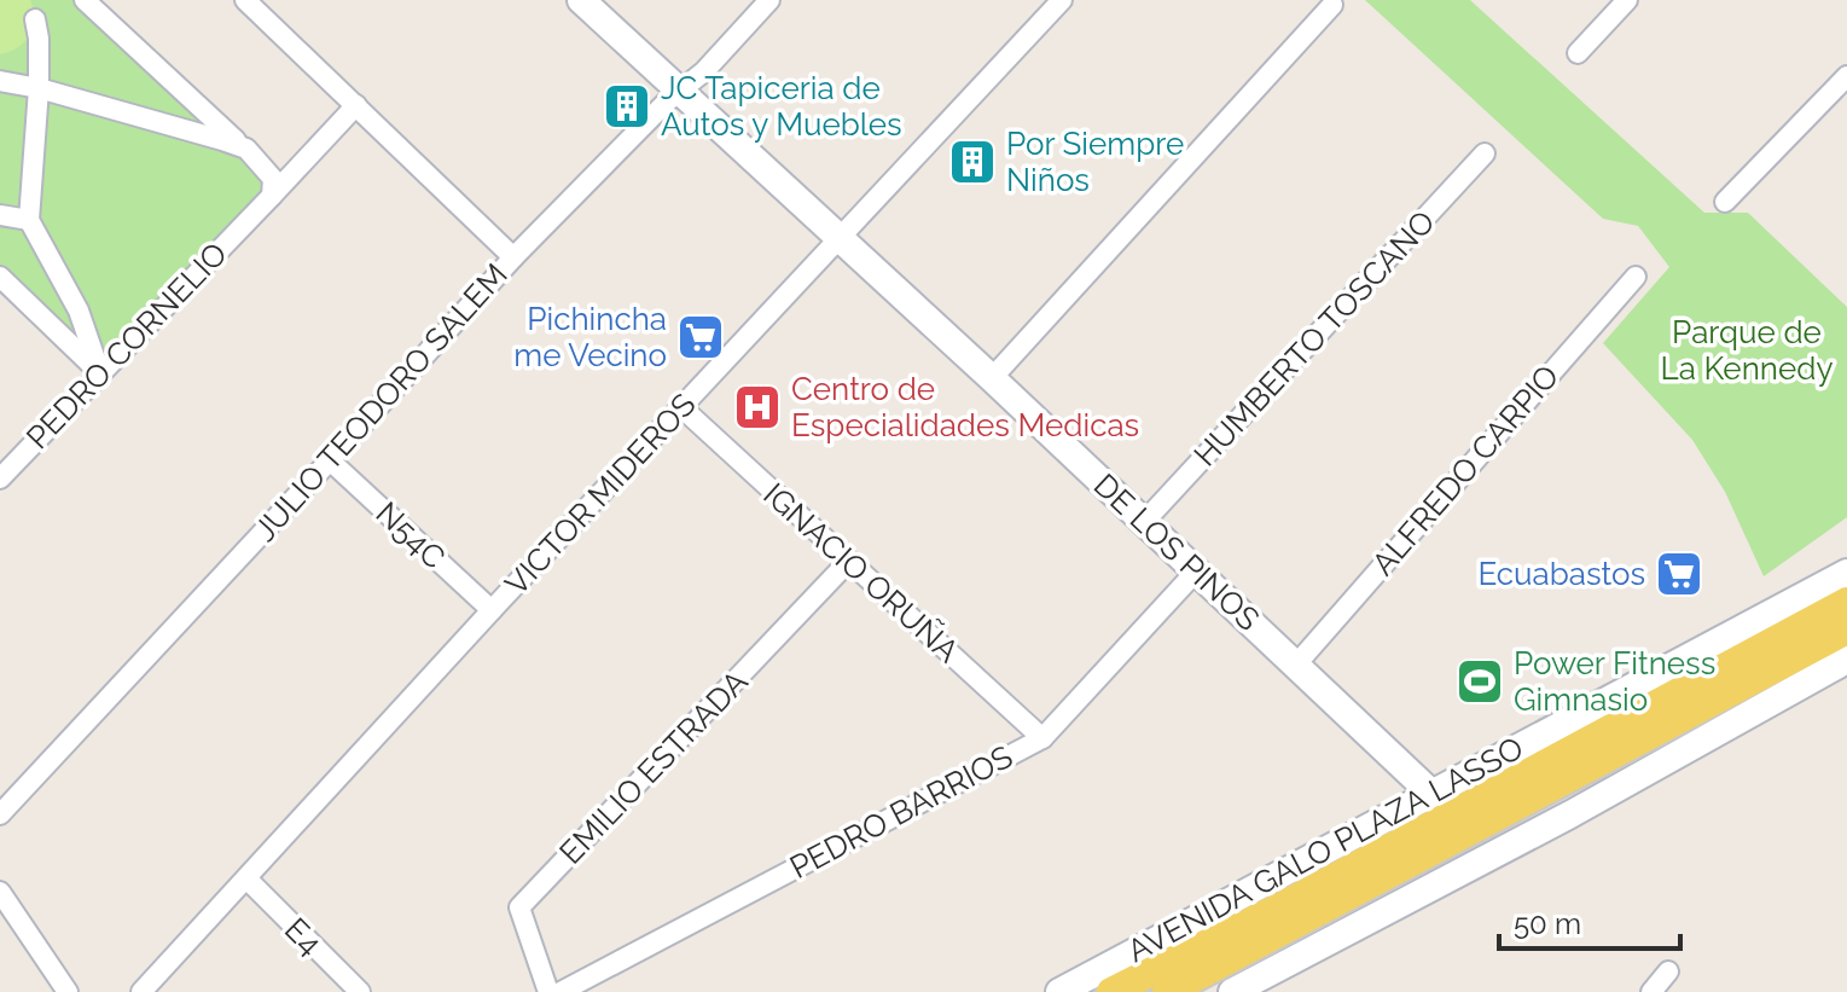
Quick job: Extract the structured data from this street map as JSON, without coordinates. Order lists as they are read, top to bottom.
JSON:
{
  "streets": {
    "main road": ["DE LOS PINOS", "AVENIDA GALO PLAZA LASSO"],
    "street": [
      "HUMBERTO TOSCANO",
      "PEDRO CORNELIO",
      "JULIO TEODORO SALEM",
      "ALFREDO CARPIO",
      "VICTOR MIDEROS",
      "N54C",
      "IGNACIO ORUÑA",
      "EMILIO ESTRADA",
      "PEDRO BARRIOS",
      "E4"
    ]
  },
  "crossings": [
    ["HUMBERTO TOSCANO", "DE LOS PINOS"],
    ["JULIO TEODORO SALEM", "N54C"],
    ["JULIO TEODORO SALEM", "DE LOS PINOS"],
    ["ALFREDO CARPIO", "DE LOS PINOS"],
    ["VICTOR MIDEROS", "N54C"],
    ["VICTOR MIDEROS", "DE LOS PINOS"],
    ["VICTOR MIDEROS", "IGNACIO ORUÑA"],
    ["VICTOR MIDEROS", "E4"],
    ["DE LOS PINOS", "PEDRO BARRIOS"],
    ["DE LOS PINOS", "AVENIDA GALO PLAZA LASSO"],
    ["IGNACIO ORUÑA", "EMILIO ESTRADA"],
    ["IGNACIO ORUÑA", "PEDRO BARRIOS"]
  ],
  "parks": ["Parque de La Kennedy"],
  "places": {
    "building": ["JC Tapiceria de Autos y Muebles", "Por Siempre Niños"],
    "supermarket": ["Pichincha me Vecino", "Ecuabastos"],
    "hospital": ["Centro de Especialidades Medicas"],
    "sports": ["Power Fitness Gimnasio"]
  },
  "scale_bar": "50 m"
}
